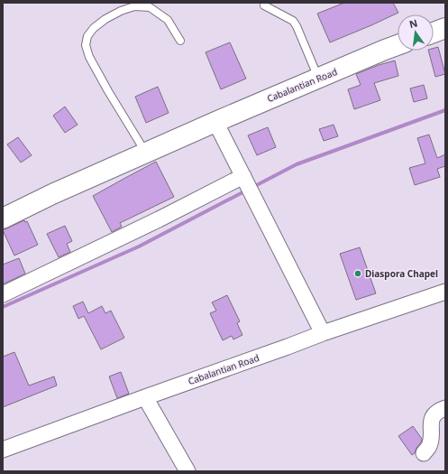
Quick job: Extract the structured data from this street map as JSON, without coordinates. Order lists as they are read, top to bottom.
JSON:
{
  "streets": {
    "street": ["Cabalantian Road"]
  },
  "places": ["Diaspora Chapel"],
  "north": "top"
}
